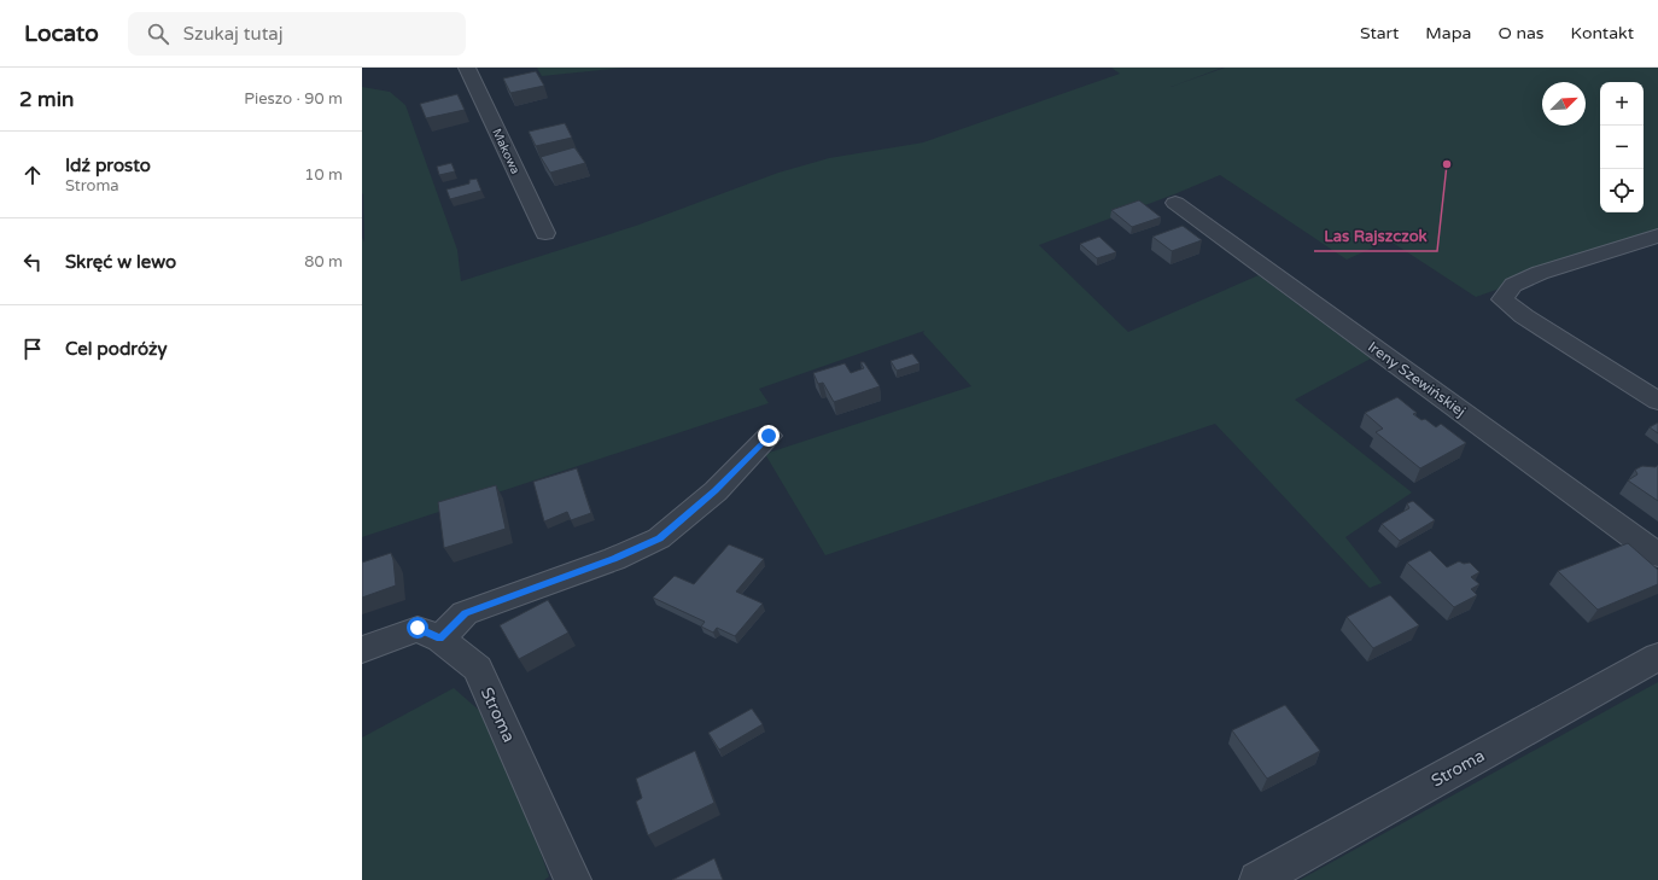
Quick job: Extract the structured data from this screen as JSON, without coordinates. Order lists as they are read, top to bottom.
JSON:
{
  "streets": {
    "street": ["Makowa", "Ireny Szewińskiej", "Stroma"]
  },
  "places": ["Las Rajszczok"],
  "north": "top right",
  "page": {
    "header": "Locato",
    "search": "Szukaj tutaj",
    "nav": [
      "Start",
      "Mapa",
      "O nas",
      "Kontakt"
    ],
    "heading": ["2 min", "Pieszo · 90 m"],
    "map_buttons": ["+", "−"],
    "list": [
      ["Idź prosto", "Stroma", "10 m"],
      ["Skręć w lewo", "80 m"],
      "Cel podróży"
    ]
  }
}
